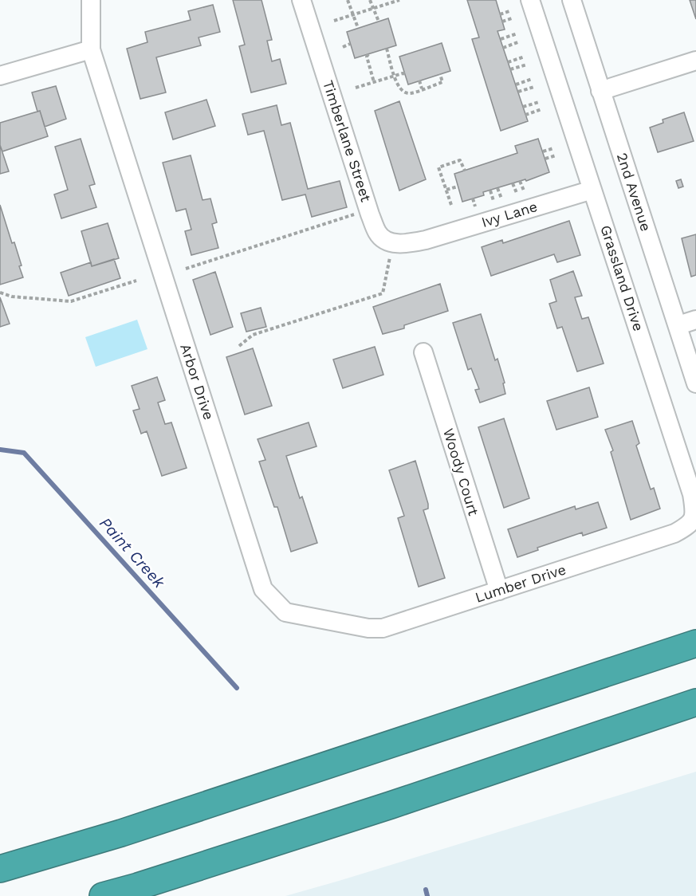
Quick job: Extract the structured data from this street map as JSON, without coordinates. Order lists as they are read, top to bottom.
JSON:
{
  "streets": {
    "street": [
      "Timberlane Street",
      "2nd Avenue",
      "Ivy Lane",
      "Grassland Drive",
      "Arbor Drive",
      "Woody Court",
      "Lumber Drive"
    ]
  },
  "crossings": [
    ["Timberlane Street", "Ivy Lane"],
    ["Ivy Lane", "Grassland Drive"],
    ["Grassland Drive", "Lumber Drive"],
    ["Arbor Drive", "Lumber Drive"],
    ["Woody Court", "Lumber Drive"]
  ],
  "water": ["Paint Creek"]
}
